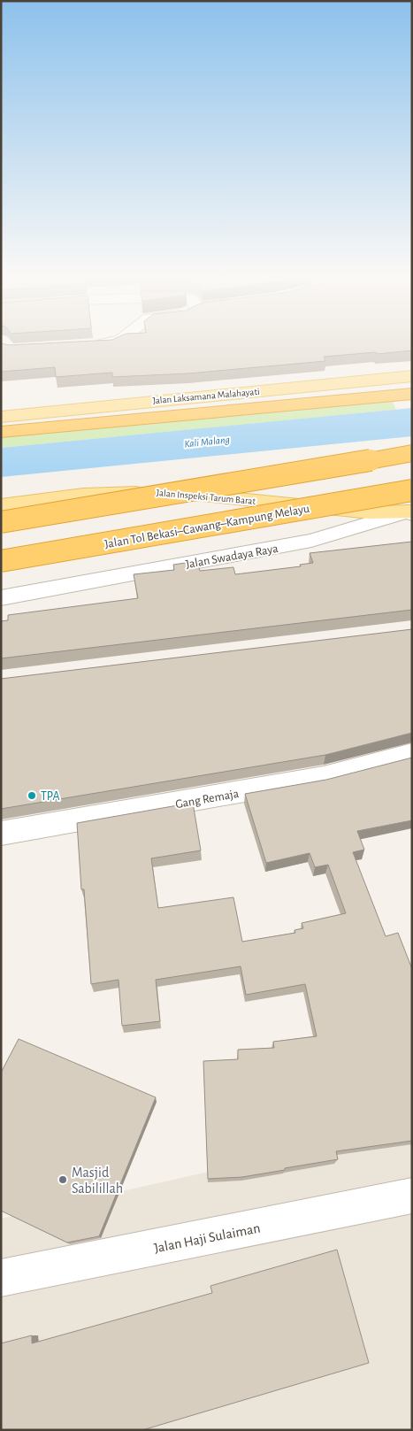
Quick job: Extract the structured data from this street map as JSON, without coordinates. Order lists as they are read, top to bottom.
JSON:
{
  "streets": {
    "highway": ["Jalan Tol Bekasi–Cawang–Kampung Melayu"],
    "main road": ["Jalan Laksamana Malahayati", "Jalan Inspeksi Tarum Barat"],
    "street": ["Jalan Swadaya Raya", "Gang Remaja", "Jalan Haji Sulaiman"]
  },
  "crossings": [
    ["Jalan Inspeksi Tarum Barat", "Jalan Swadaya Raya"]
  ],
  "water": ["Kali Malang"],
  "places": ["TPA", "Masjid Sabilillah"]
}
